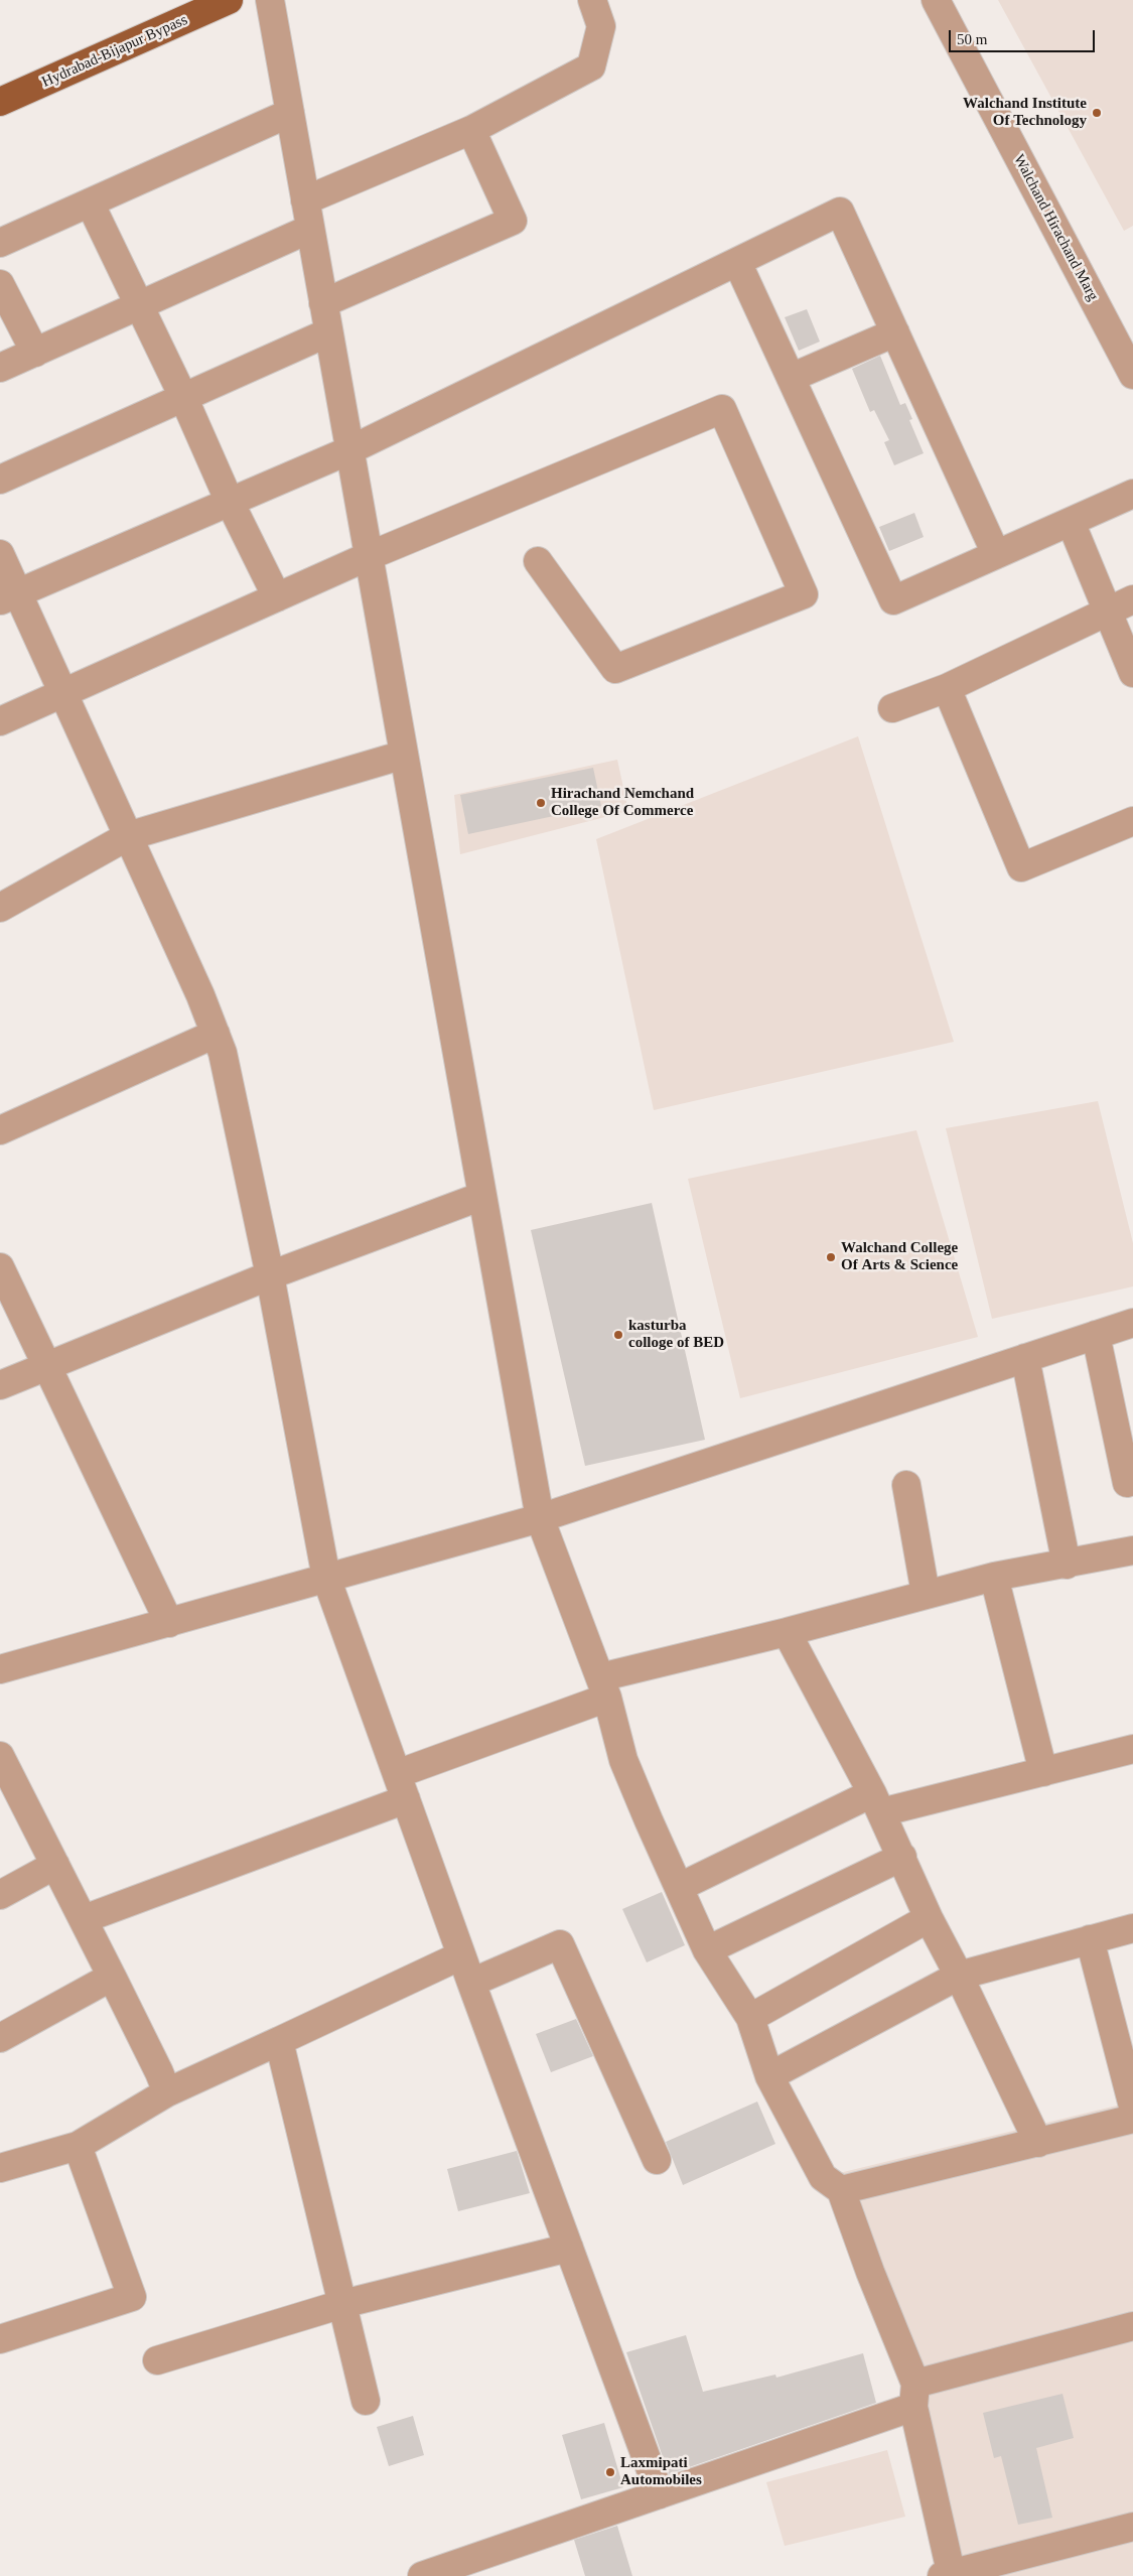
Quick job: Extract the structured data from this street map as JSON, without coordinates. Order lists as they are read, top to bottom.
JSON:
{
  "streets": {
    "main road": ["Hydrabad-Bijapur Bypass"],
    "street": ["Walchand Hirachand Marg"]
  },
  "places": [
    "Walchand Institute Of Technology",
    "Hirachand Nemchand College Of Commerce",
    "Walchand College Of Arts & Science",
    "kasturba colloge of BED",
    "Laxmipati Automobiles"
  ],
  "scale_bar": "50 m"
}
